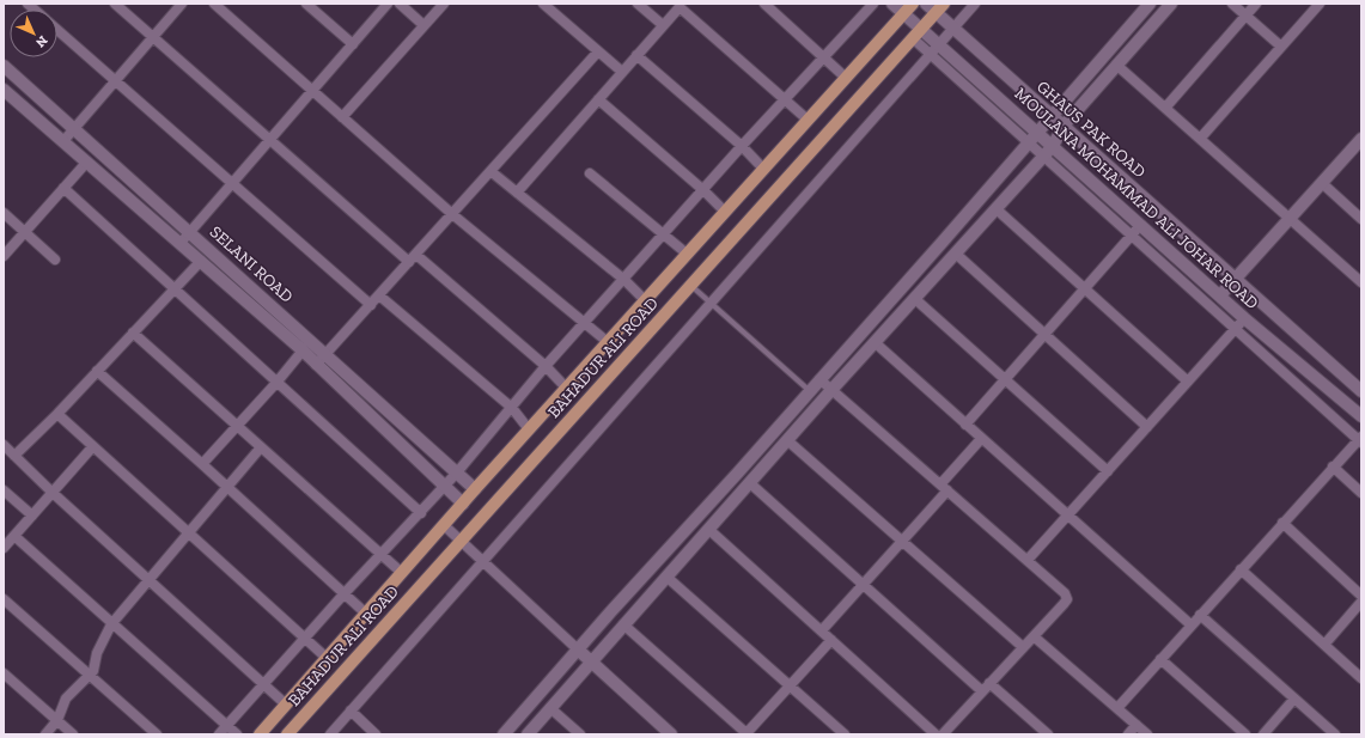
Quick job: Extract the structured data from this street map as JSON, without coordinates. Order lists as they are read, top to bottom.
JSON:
{
  "streets": {
    "main road": ["BAHADUR ALI ROAD"],
    "street": ["GHAUS PAK ROAD", "MOULANA MOHAMMAD ALI JOHAR ROAD", "SELANI ROAD"]
  },
  "crossings": [
    ["GHAUS PAK ROAD", "MOULANA MOHAMMAD ALI JOHAR ROAD"],
    ["GHAUS PAK ROAD", "BAHADUR ALI ROAD"],
    ["MOULANA MOHAMMAD ALI JOHAR ROAD", "BAHADUR ALI ROAD"],
    ["SELANI ROAD", "BAHADUR ALI ROAD"]
  ],
  "north": "bottom right"
}
